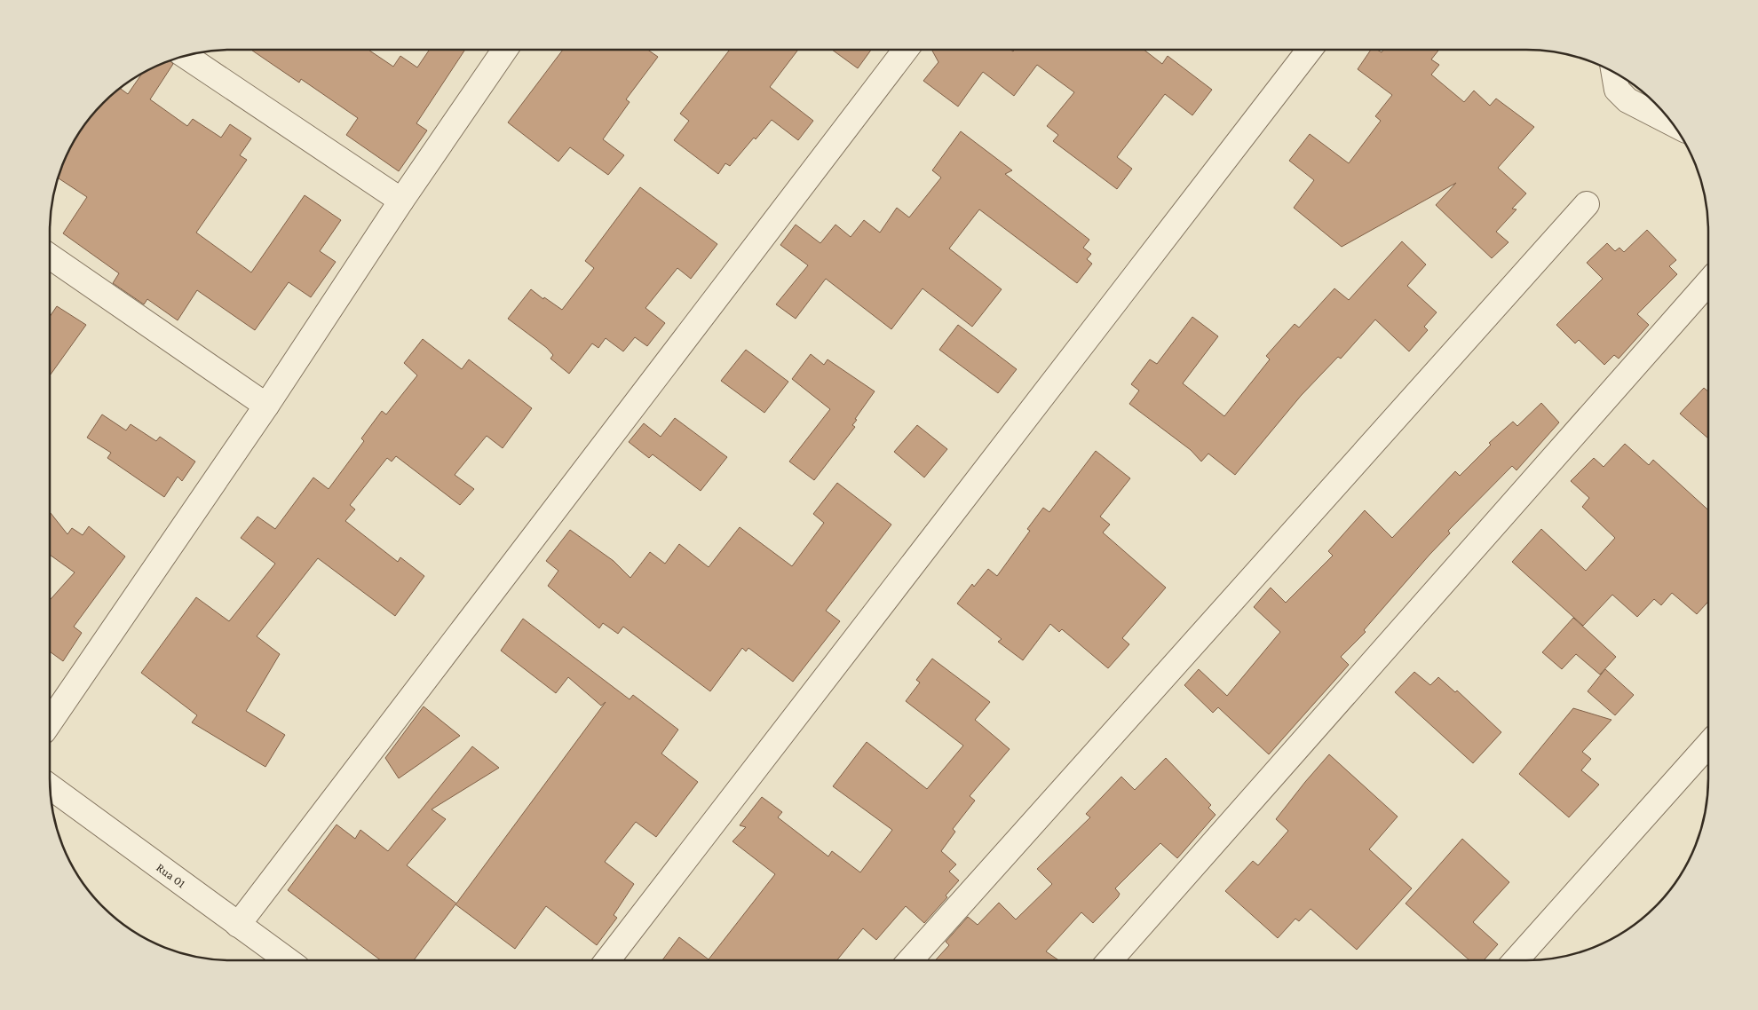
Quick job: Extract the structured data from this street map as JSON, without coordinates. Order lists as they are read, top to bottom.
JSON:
{
  "streets": {
    "street": ["Rua 01"]
  }
}
